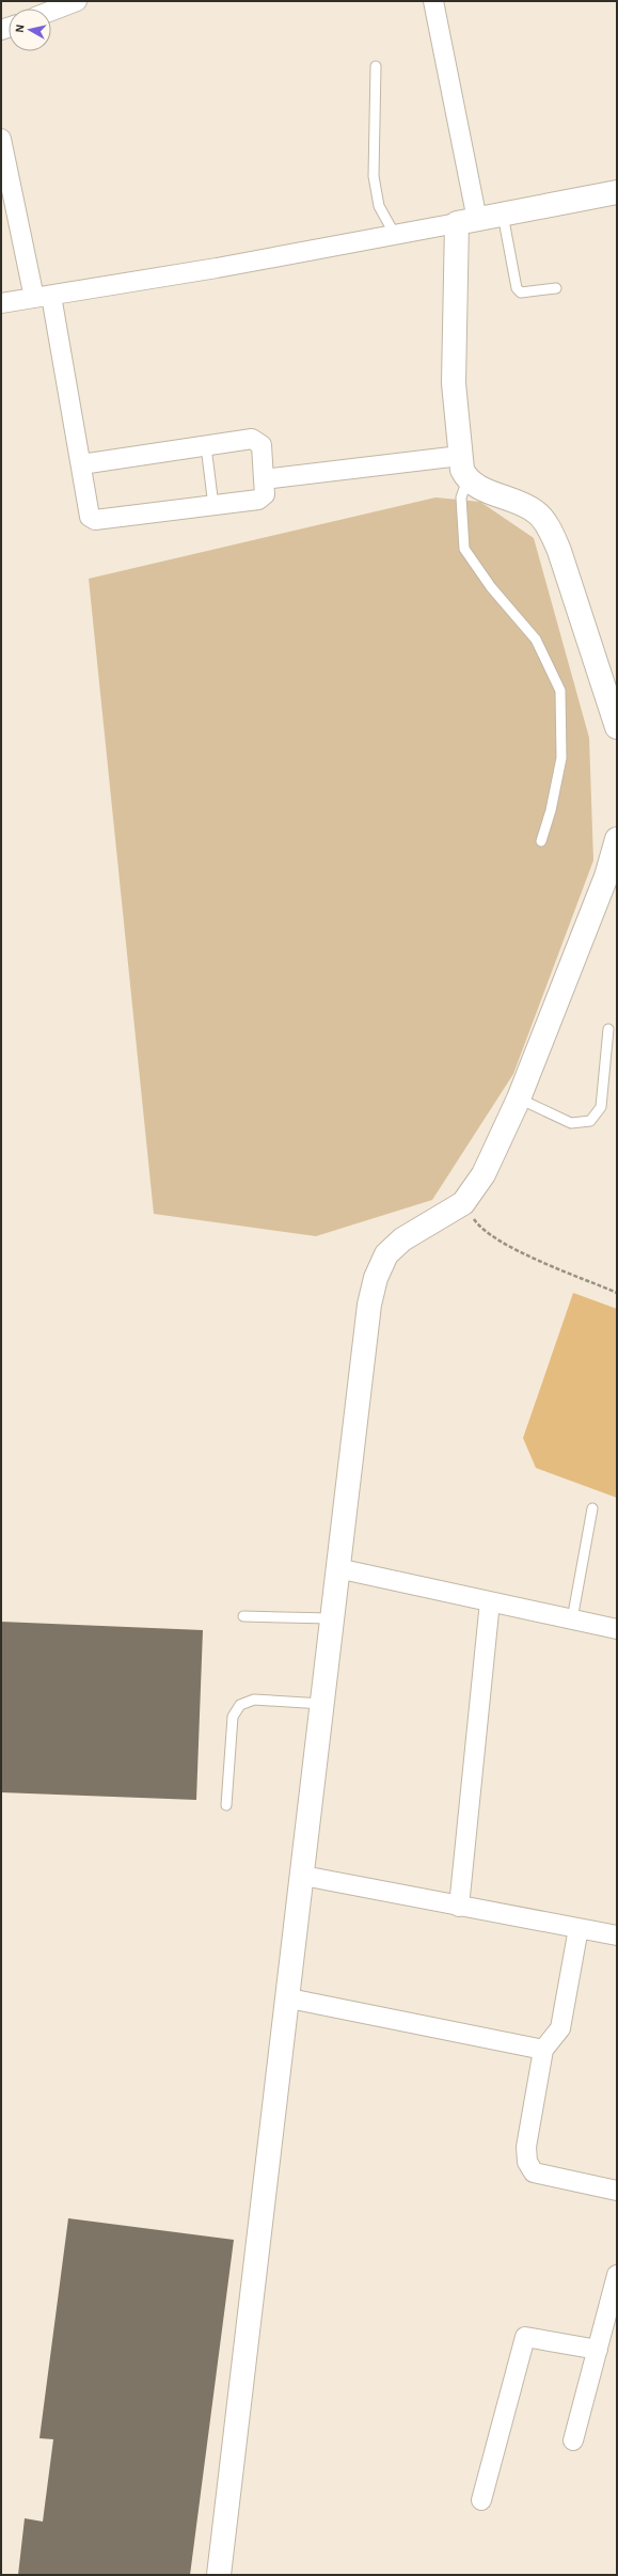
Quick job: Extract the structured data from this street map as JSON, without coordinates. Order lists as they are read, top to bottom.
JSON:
{
  "north": "left"
}
